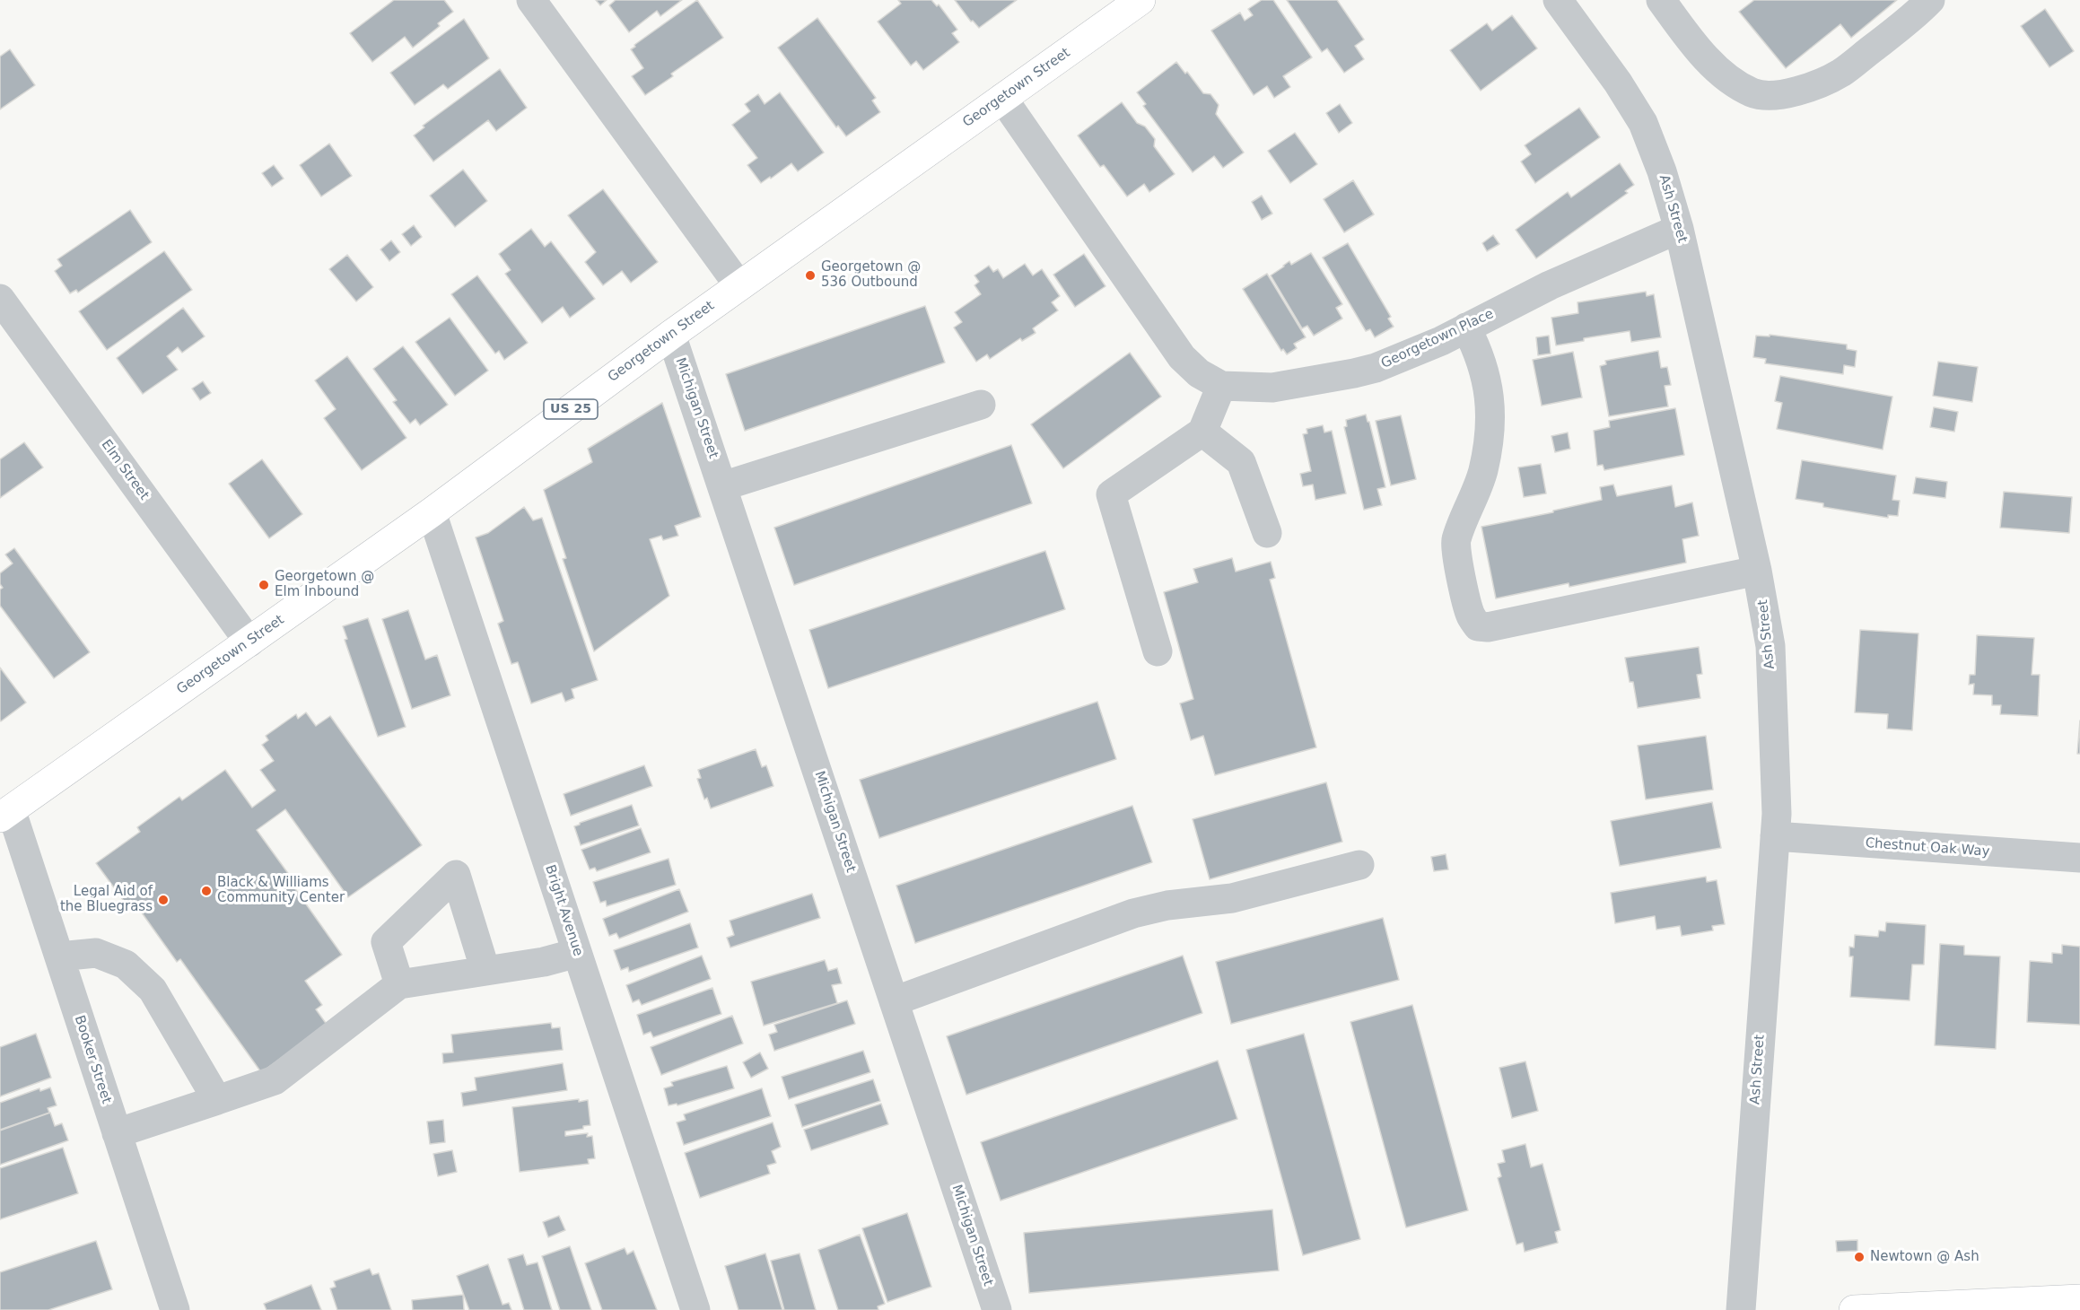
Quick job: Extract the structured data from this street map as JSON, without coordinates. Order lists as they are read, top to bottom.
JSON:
{
  "streets": {
    "main road": ["Georgetown Street", "US 25"],
    "street": [
      "Ash Street",
      "Georgetown Place",
      "Michigan Street",
      "Elm Street",
      "Chestnut Oak Way",
      "Bright Avenue",
      "Booker Street"
    ]
  },
  "crossings": [
    ["Georgetown Street", "Georgetown Place"],
    ["Georgetown Street", "Michigan Street"],
    ["Georgetown Street", "Elm Street"],
    ["Georgetown Street", "Bright Avenue"],
    ["Georgetown Street", "Booker Street"],
    ["Ash Street", "Georgetown Place"],
    ["Ash Street", "Chestnut Oak Way"]
  ],
  "places": [
    "Georgetown @ 536 Outbound",
    "Georgetown @ Elm Inbound",
    "Black & Williams Community Center",
    "Legal Aid of the Bluegrass",
    "Newtown @ Ash"
  ]
}
